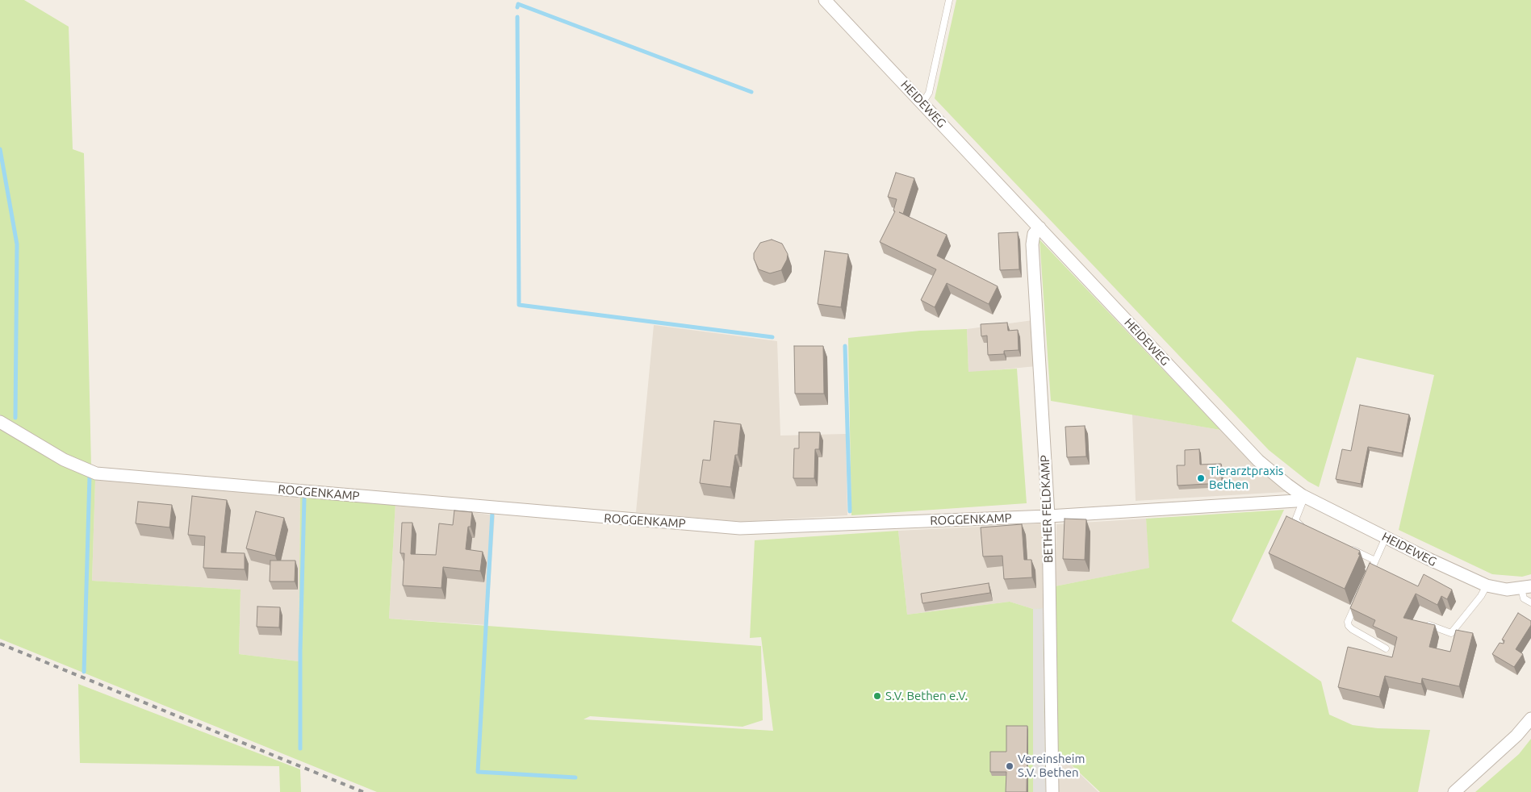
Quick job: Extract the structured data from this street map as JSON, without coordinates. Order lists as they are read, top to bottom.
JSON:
{
  "streets": {
    "street": ["HEIDEWEG", "ROGGENKAMP", "BETHER FELDKAMP"]
  },
  "crossings": [
    ["HEIDEWEG", "ROGGENKAMP"],
    ["HEIDEWEG", "BETHER FELDKAMP"],
    ["ROGGENKAMP", "BETHER FELDKAMP"]
  ],
  "places": ["Tierarztpraxis Bethen", "S.V. Bethen e.V.", "Vereinsheim S.V. Bethen"]
}
